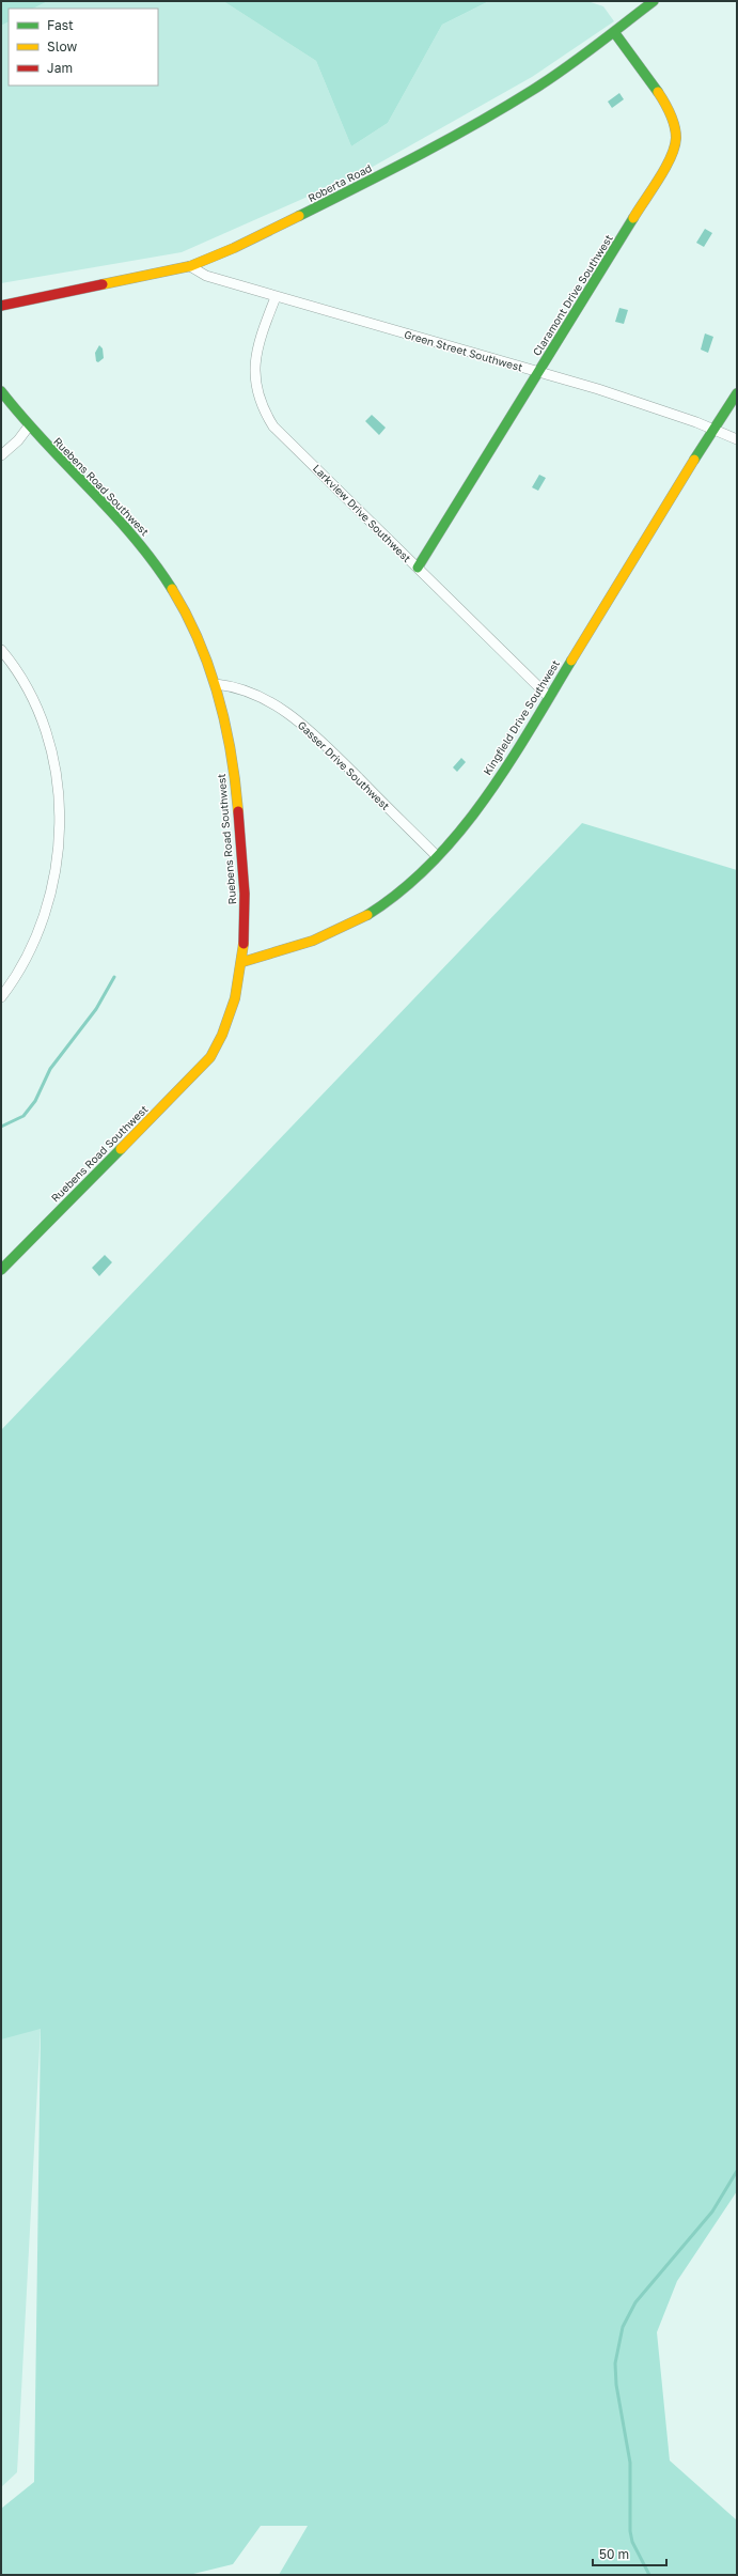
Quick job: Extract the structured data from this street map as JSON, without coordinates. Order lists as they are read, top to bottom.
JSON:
{
  "streets": {
    "street": [
      "Roberta Road",
      "Claramont Drive Southwest",
      "Green Street Southwest",
      "Ruebens Road Southwest",
      "Larkview Drive Southwest",
      "Kingfield Drive Southwest",
      "Gasser Drive Southwest"
    ]
  },
  "crossings": [
    ["Roberta Road", "Claramont Drive Southwest"],
    ["Roberta Road", "Green Street Southwest"],
    ["Claramont Drive Southwest", "Green Street Southwest"],
    ["Claramont Drive Southwest", "Larkview Drive Southwest"],
    ["Green Street Southwest", "Larkview Drive Southwest"],
    ["Green Street Southwest", "Kingfield Drive Southwest"],
    ["Ruebens Road Southwest", "Kingfield Drive Southwest"],
    ["Ruebens Road Southwest", "Gasser Drive Southwest"],
    ["Larkview Drive Southwest", "Kingfield Drive Southwest"],
    ["Kingfield Drive Southwest", "Gasser Drive Southwest"]
  ],
  "legend": ["Fast", "Slow", "Jam"],
  "scale_bar": "50 m"
}
